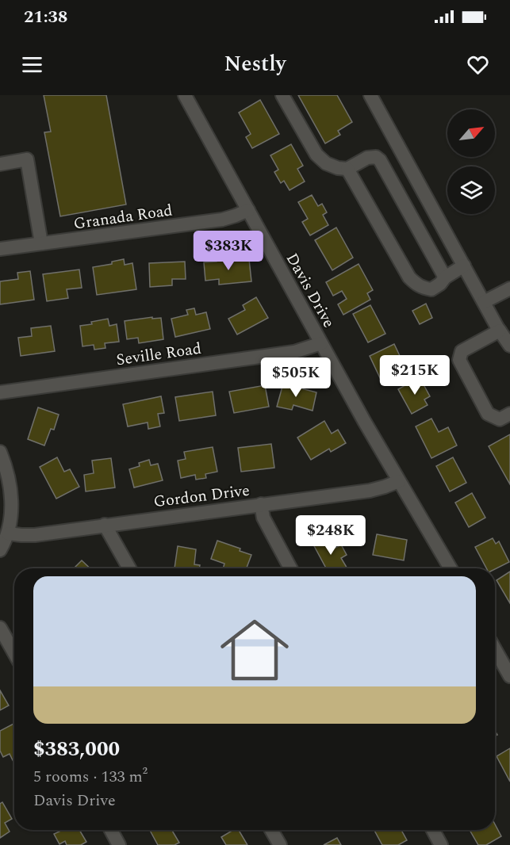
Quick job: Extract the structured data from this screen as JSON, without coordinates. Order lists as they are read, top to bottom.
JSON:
{
  "streets": {
    "street": [
      "Granada Road",
      "Davis Drive",
      "Seville Road",
      "Gordon Drive"
    ]
  },
  "crossings": [
    ["Granada Road", "Davis Drive"],
    ["Davis Drive", "Seville Road"],
    ["Davis Drive", "Gordon Drive"]
  ],
  "north": "top right",
  "page": {
    "status": "21:38",
    "header": "Nestly",
    "price": [
      "$383K",
      "$215K",
      "$505K",
      "$248K"
    ],
    "list": [
      {
        "name": "$383,000",
        "note": "5 rooms · 133 m² · Davis Drive"
      }
    ]
  }
}
